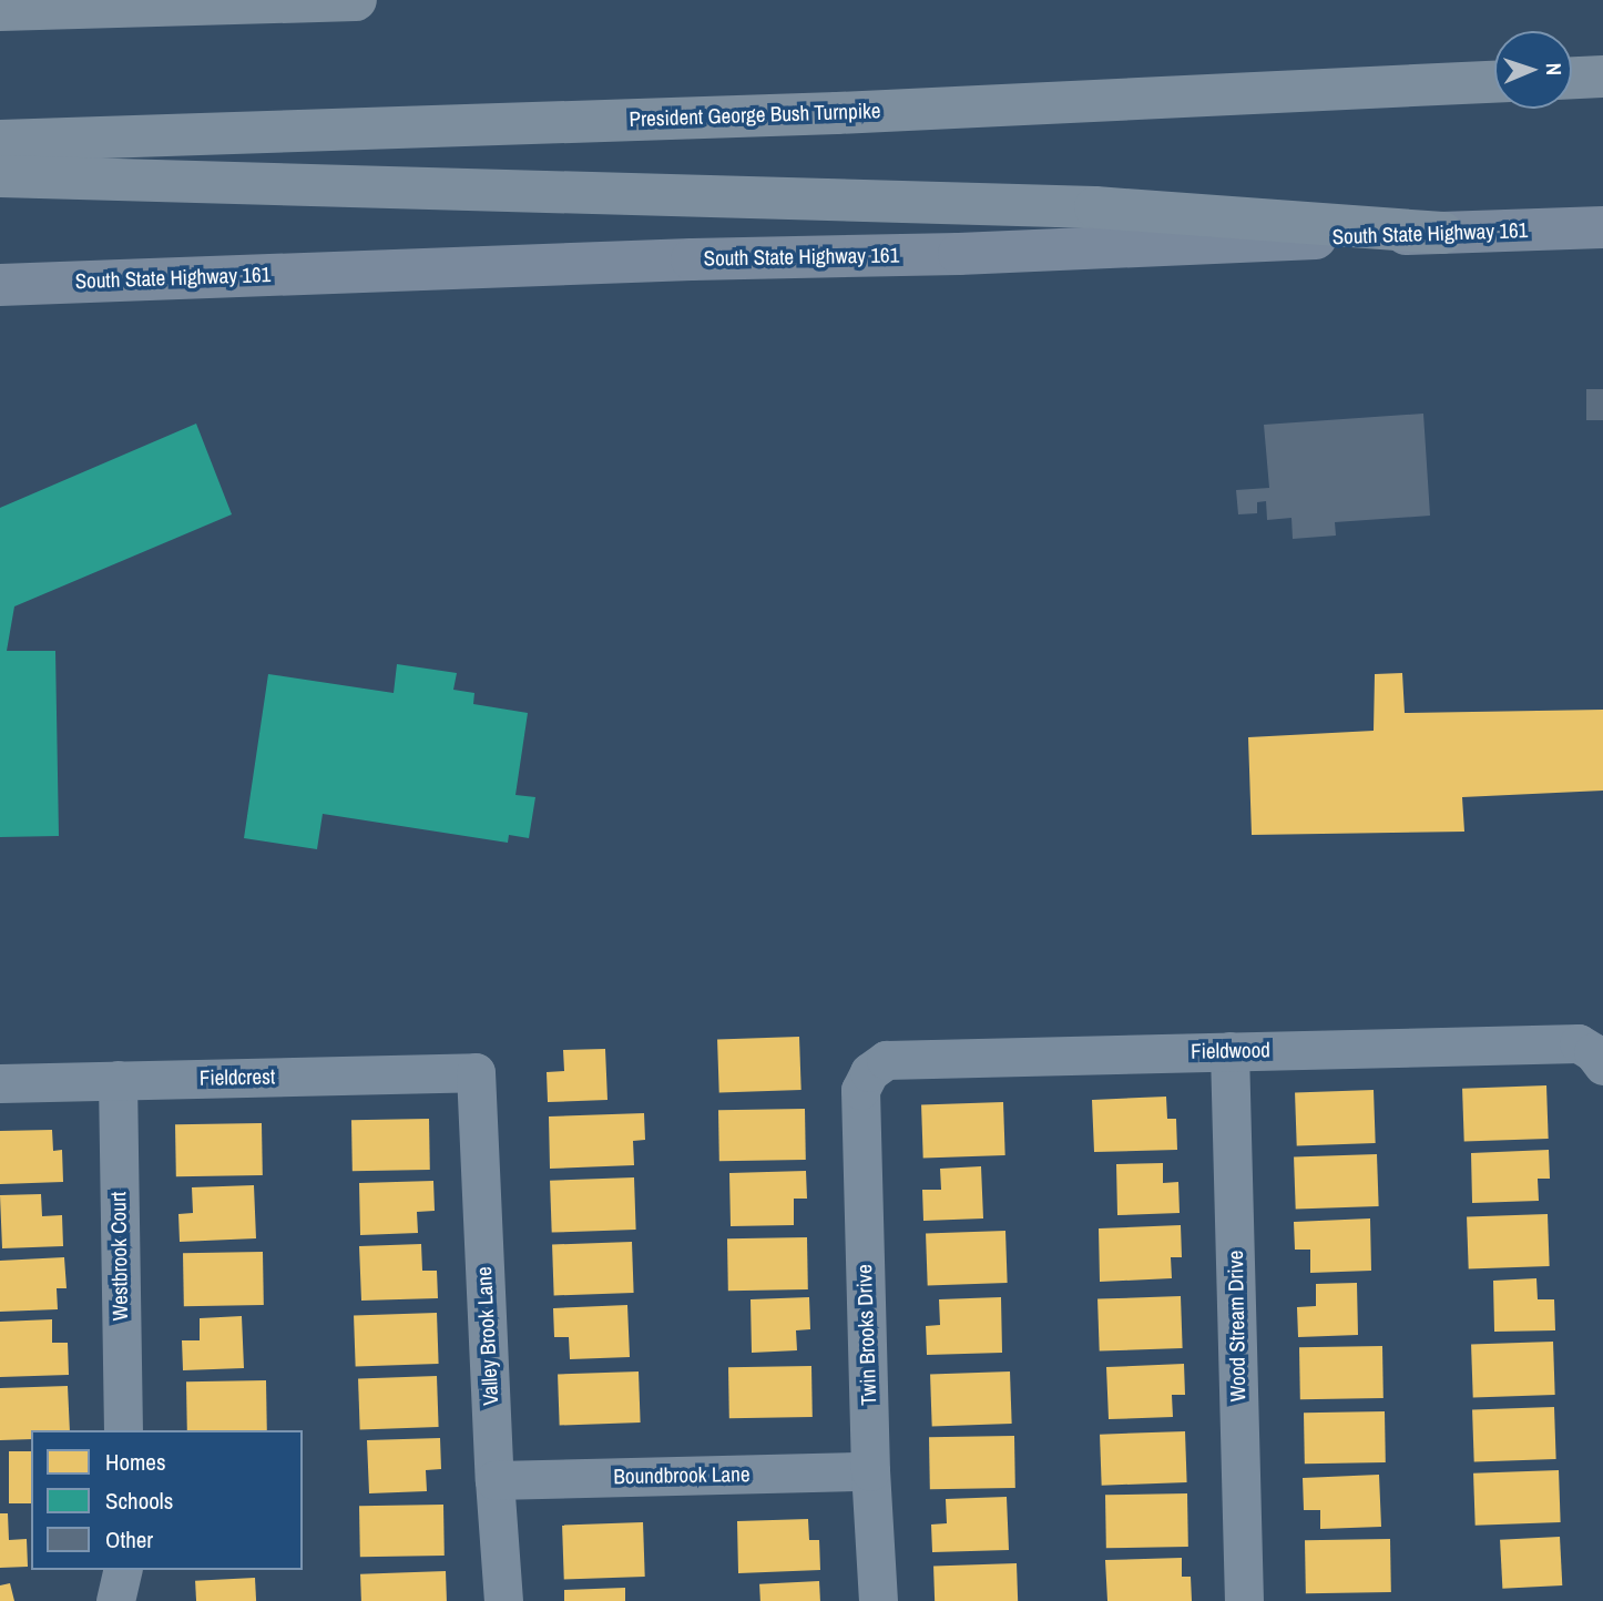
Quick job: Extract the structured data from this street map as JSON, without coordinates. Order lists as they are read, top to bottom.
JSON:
{
  "streets": {
    "highway": ["President George Bush Turnpike"],
    "main road": ["South State Highway 161"],
    "street": [
      "Fieldwood",
      "Fieldcrest",
      "Westbrook Court",
      "Wood Stream Drive",
      "Twin Brooks Drive",
      "Valley Brook Lane",
      "Boundbrook Lane"
    ]
  },
  "crossings": [
    ["Fieldwood", "Wood Stream Drive"],
    ["Fieldwood", "Twin Brooks Drive"],
    ["Fieldcrest", "Westbrook Court"],
    ["Fieldcrest", "Valley Brook Lane"],
    ["Twin Brooks Drive", "Boundbrook Lane"],
    ["Valley Brook Lane", "Boundbrook Lane"]
  ],
  "legend": ["Homes", "Schools", "Other"],
  "north": "right"
}
